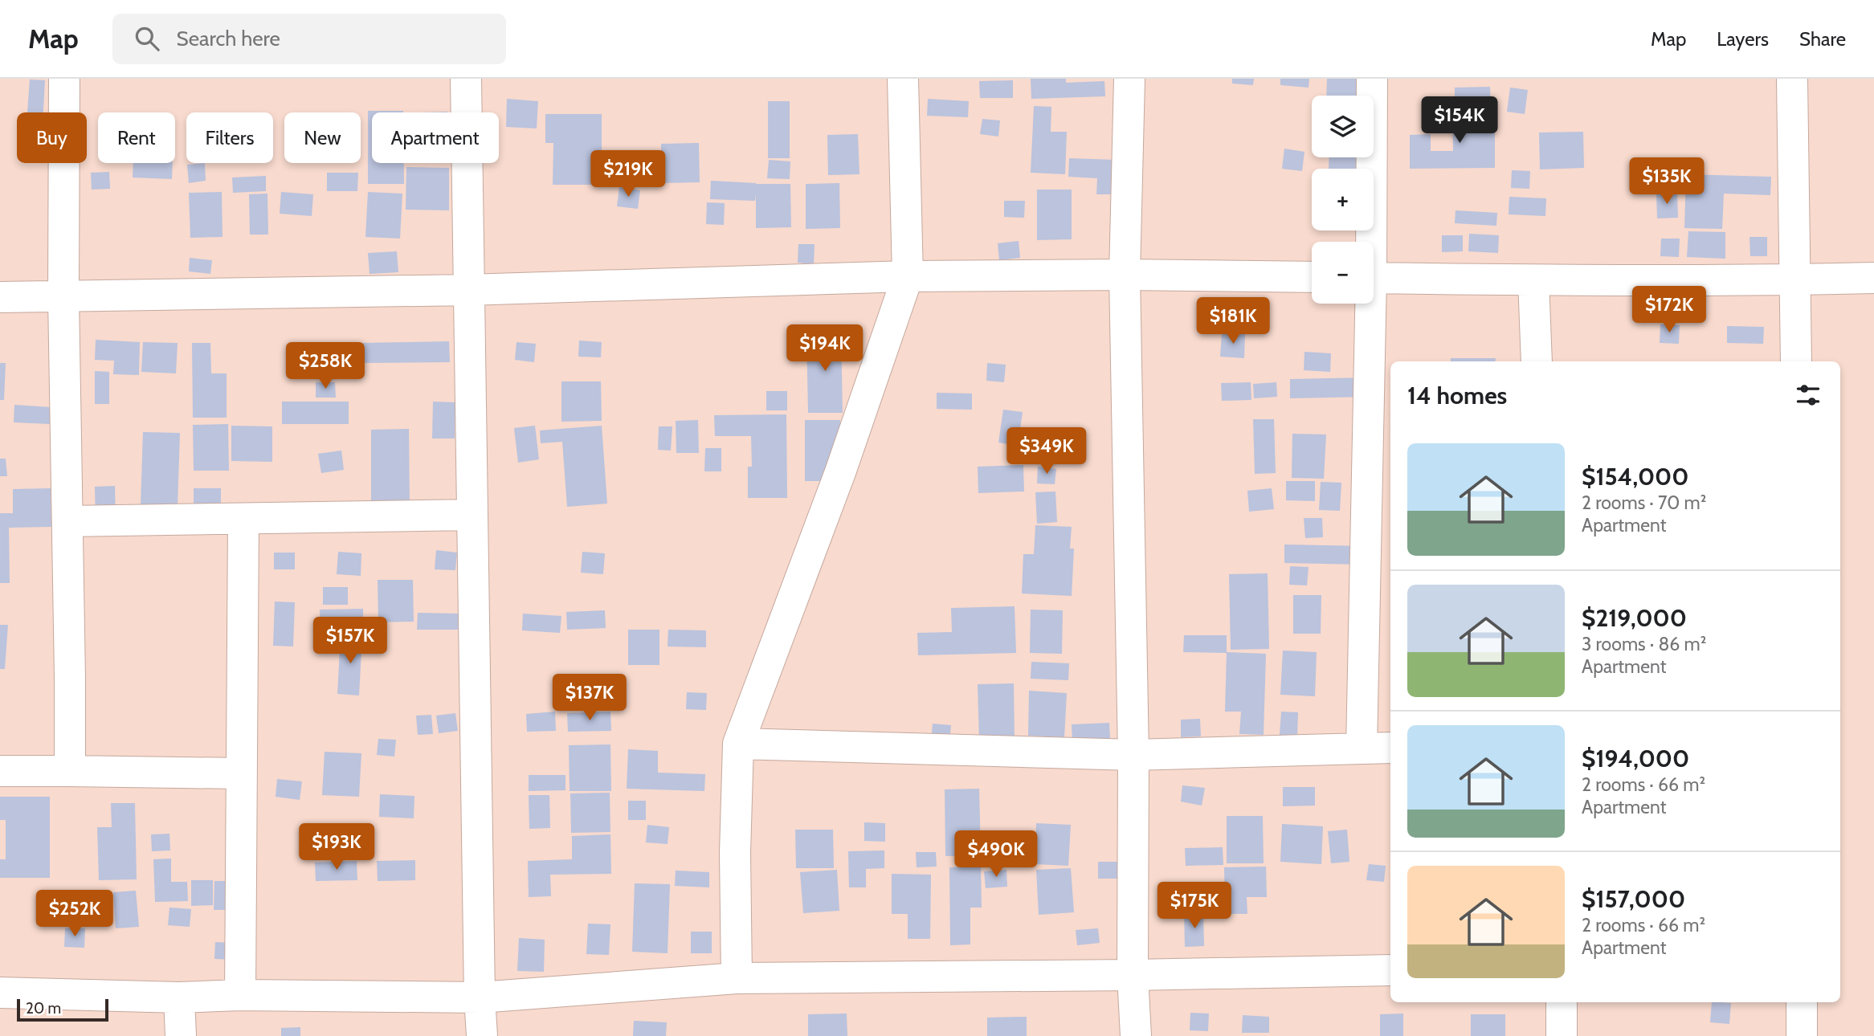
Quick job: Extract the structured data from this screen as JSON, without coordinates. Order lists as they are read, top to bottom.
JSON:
{
  "scale_bar": "20 m",
  "page": {
    "header": "Map",
    "search": "Search here",
    "nav": ["Map", "Layers", "Share"],
    "map_buttons": ["+", "−"],
    "price": [
      "$154K",
      "$219K",
      "$135K",
      "$172K",
      "$181K",
      "$194K",
      "$258K",
      "$349K",
      "$157K",
      "$137K",
      "$193K",
      "$490K",
      "$175K",
      "$252K"
    ],
    "chip": [
      "Buy",
      "Rent",
      "Filters",
      "New",
      "Apartment"
    ],
    "heading": "14 homes",
    "list": [
      {
        "name": "$154,000",
        "note": "2 rooms · 70 m² · Apartment"
      },
      {
        "name": "$219,000",
        "note": "3 rooms · 86 m² · Apartment"
      },
      {
        "name": "$194,000",
        "note": "2 rooms · 66 m² · Apartment"
      },
      {
        "name": "$157,000",
        "note": "2 rooms · 66 m² · Apartment"
      }
    ],
    "scale": "20 m"
  }
}
